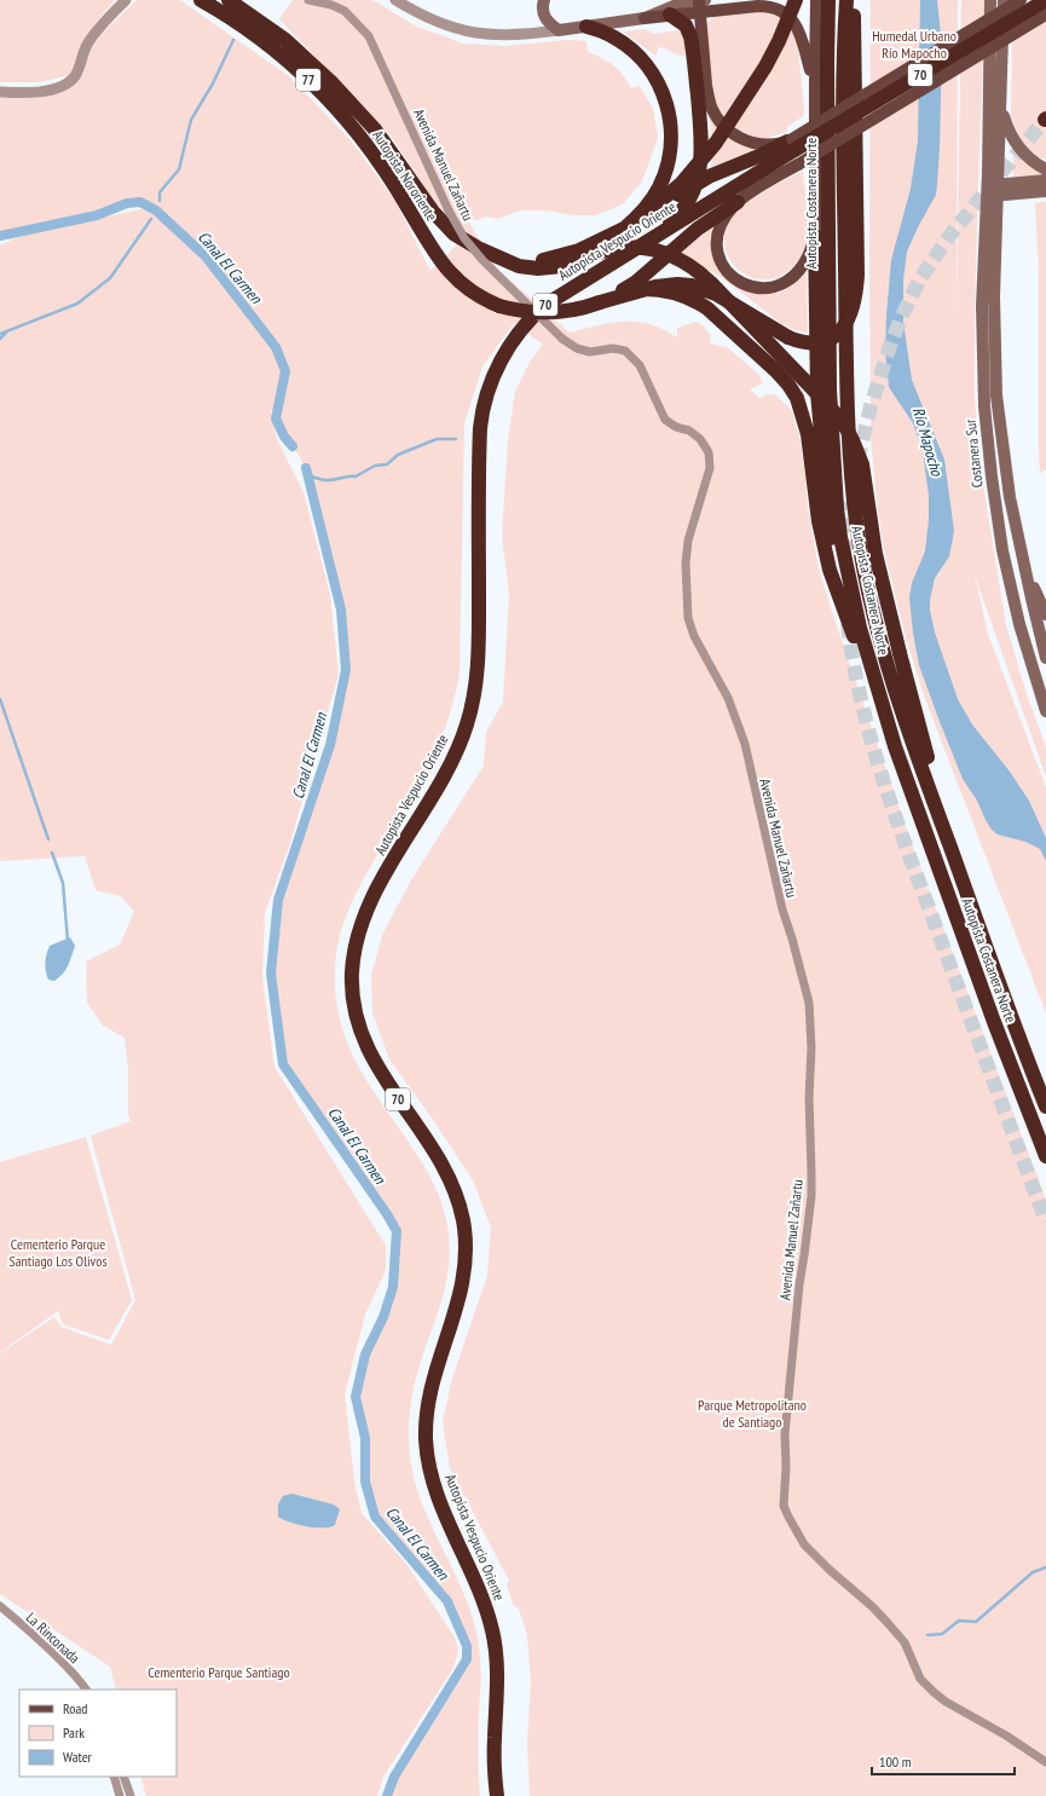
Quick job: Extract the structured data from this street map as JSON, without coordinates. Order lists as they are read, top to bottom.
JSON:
{
  "streets": {
    "highway": [
      "70",
      "77",
      "Autopista Nororiente",
      "Autopista Costanera Norte",
      "Autopista Vespucio Oriente"
    ],
    "main road": ["Costanera Sur"],
    "street": ["Avenida Manuel Zañartu", "La Rinconada"]
  },
  "water": ["Canal El Carmen", "Río Mapocho"],
  "parks": [
    "Humedal Urbano Río Mapocho",
    "Cementerio Parque Santiago Los Olivos",
    "Parque Metropolitano de Santiago",
    "Cementerio Parque Santiago"
  ],
  "legend": ["Road", "Park", "Water"],
  "scale_bar": "100 m"
}
